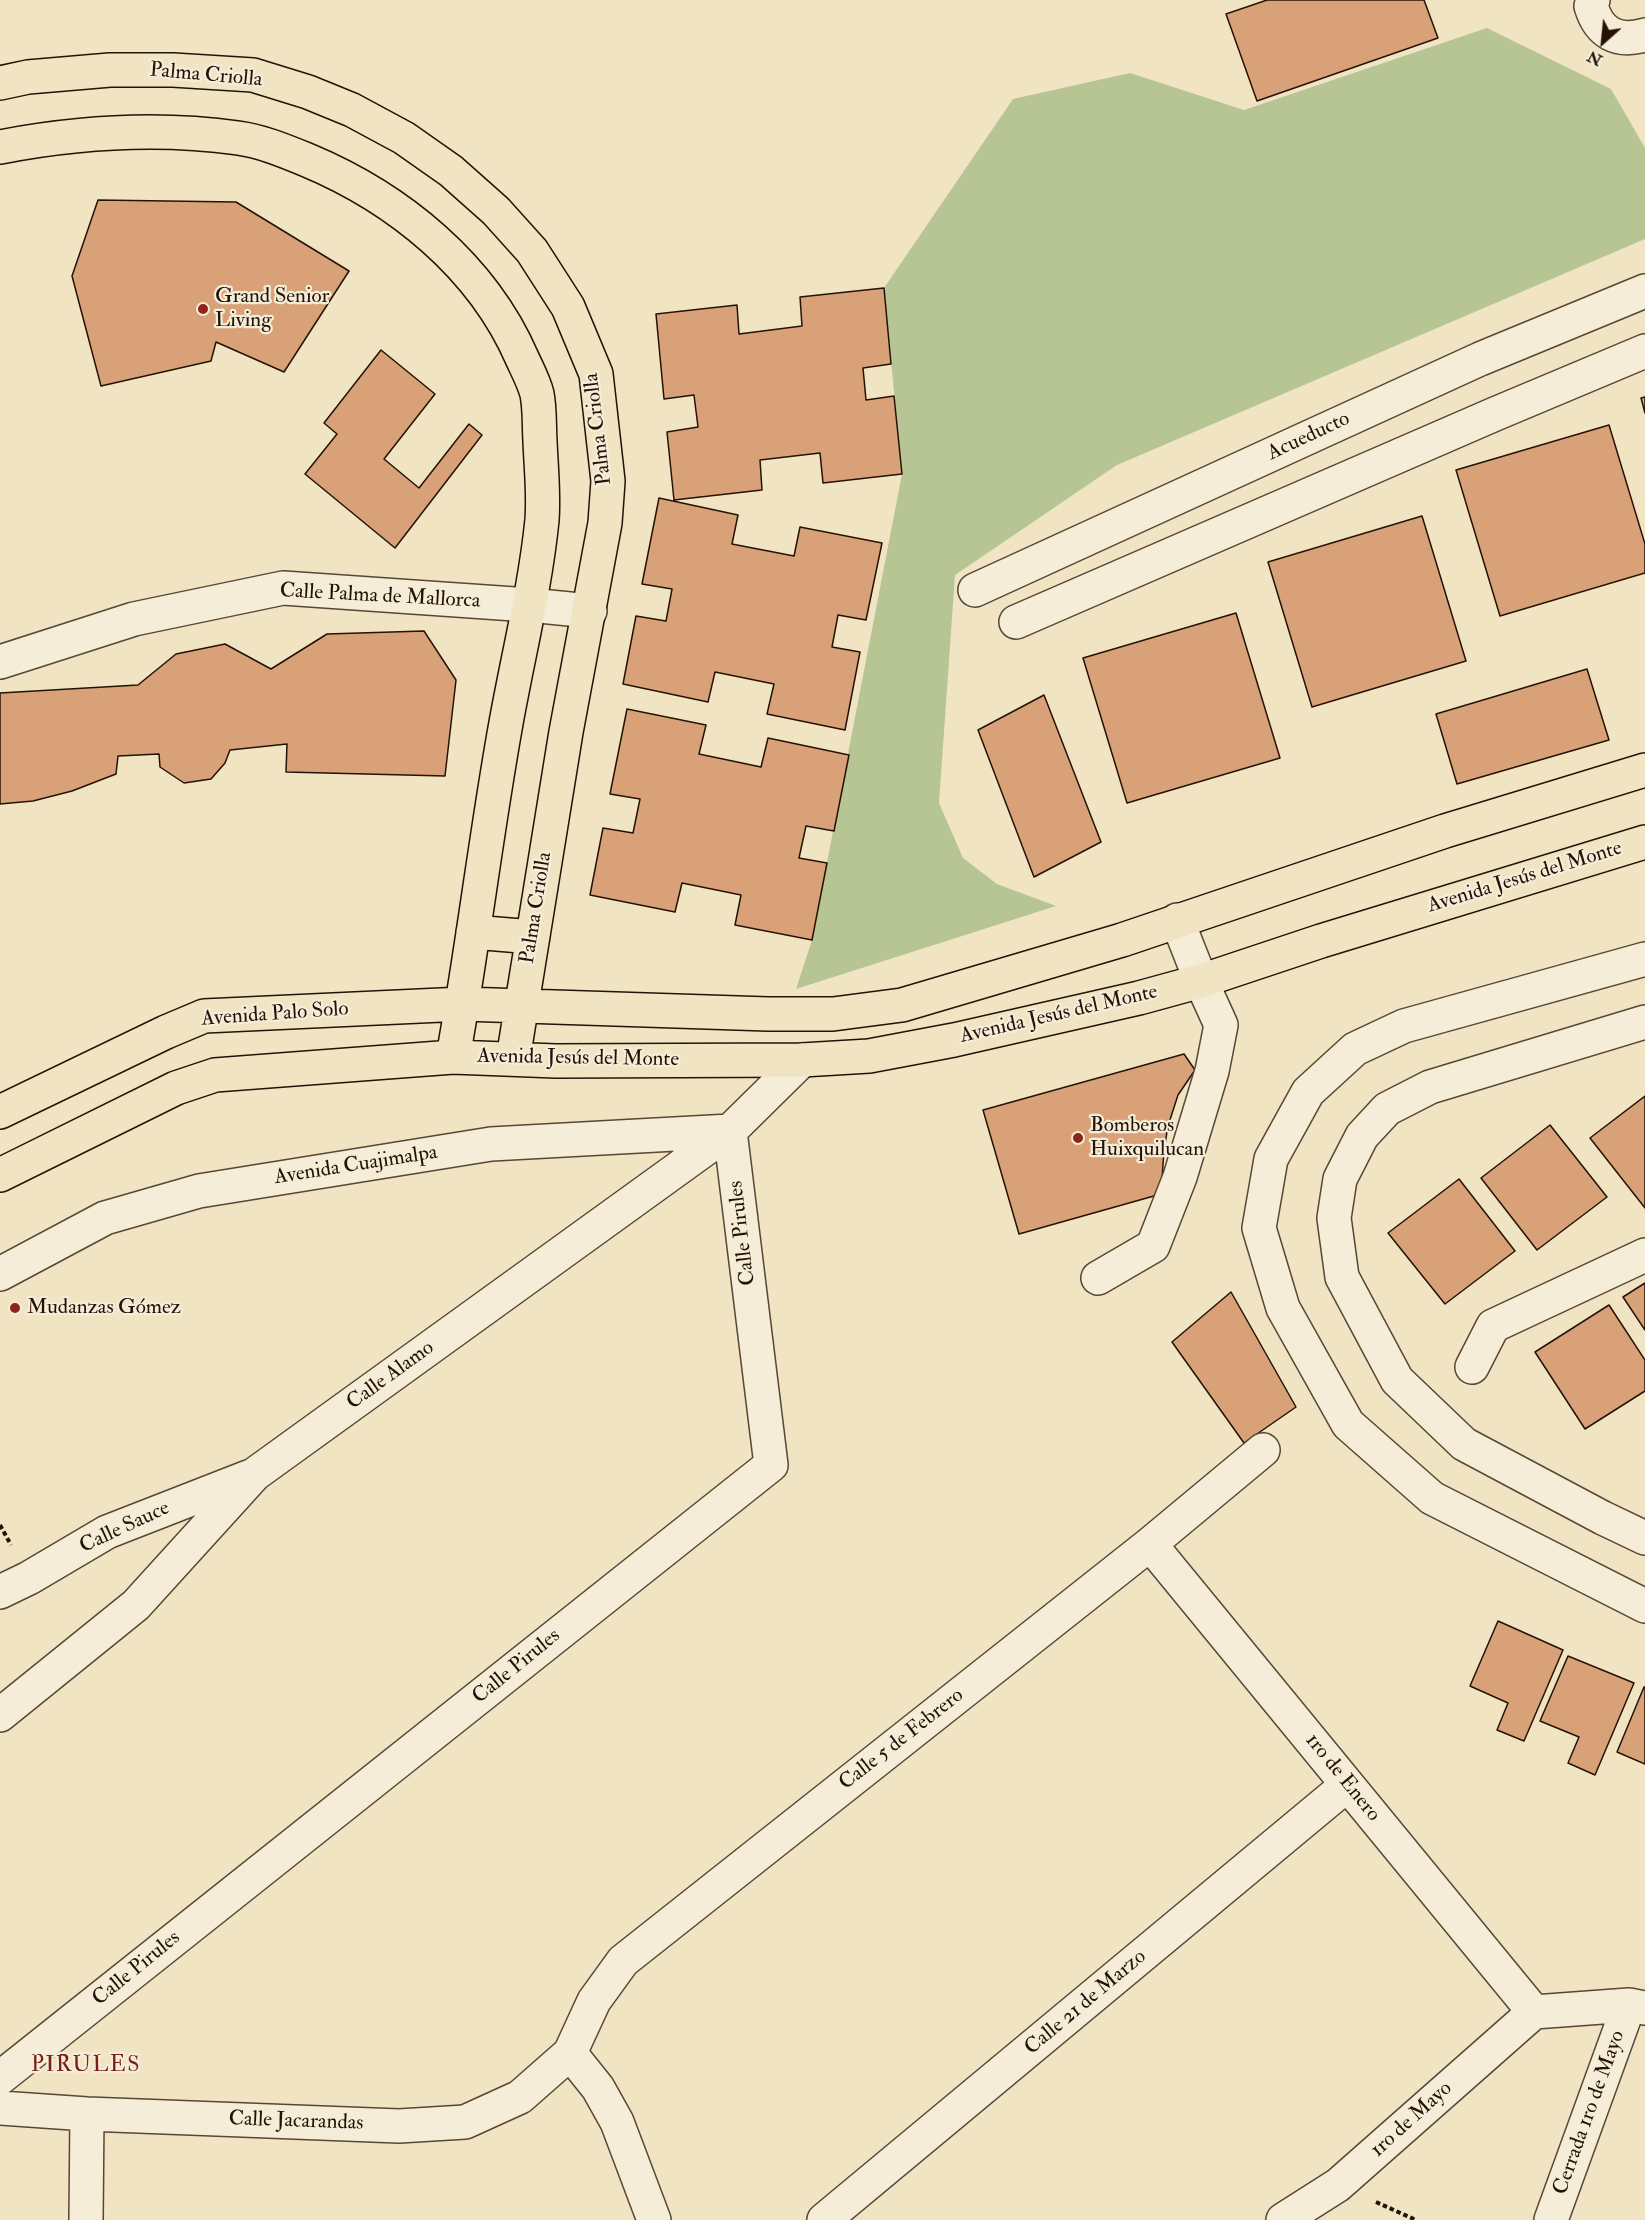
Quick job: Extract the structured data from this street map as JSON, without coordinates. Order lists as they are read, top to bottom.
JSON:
{
  "streets": {
    "main road": ["Palma Criolla", "Avenida Jesús del Monte", "Avenida Palo Solo"],
    "street": [
      "Acueducto",
      "Calle Palma de Mallorca",
      "Avenida Cuajimalpa",
      "Calle Pirules",
      "Calle Alamo",
      "Calle Sauce",
      "Calle 5 de Febrero",
      "1ro de Enero",
      "Calle 21 de Marzo",
      "Cerrada 1ro de Mayo",
      "1ro de Mayo",
      "Calle Jacarandas"
    ]
  },
  "crossings": [
    ["Palma Criolla", "Calle Palma de Mallorca"],
    ["Palma Criolla", "Avenida Jesús del Monte"],
    ["Avenida Jesús del Monte", "Calle Alamo"],
    ["Avenida Cuajimalpa", "Calle Pirules"],
    ["Avenida Cuajimalpa", "Calle Alamo"],
    ["Calle Pirules", "Calle Alamo"],
    ["Calle Alamo", "Calle Sauce"],
    ["Calle 5 de Febrero", "1ro de Enero"],
    ["Calle 5 de Febrero", "Calle Jacarandas"],
    ["1ro de Enero", "Calle 21 de Marzo"],
    ["1ro de Enero", "1ro de Mayo"]
  ],
  "districts": ["PIRULES"],
  "places": ["Grand Senior Living", "Bomberos Huixquilucan", "Mudanzas Gómez"],
  "north": "bottom left"
}
